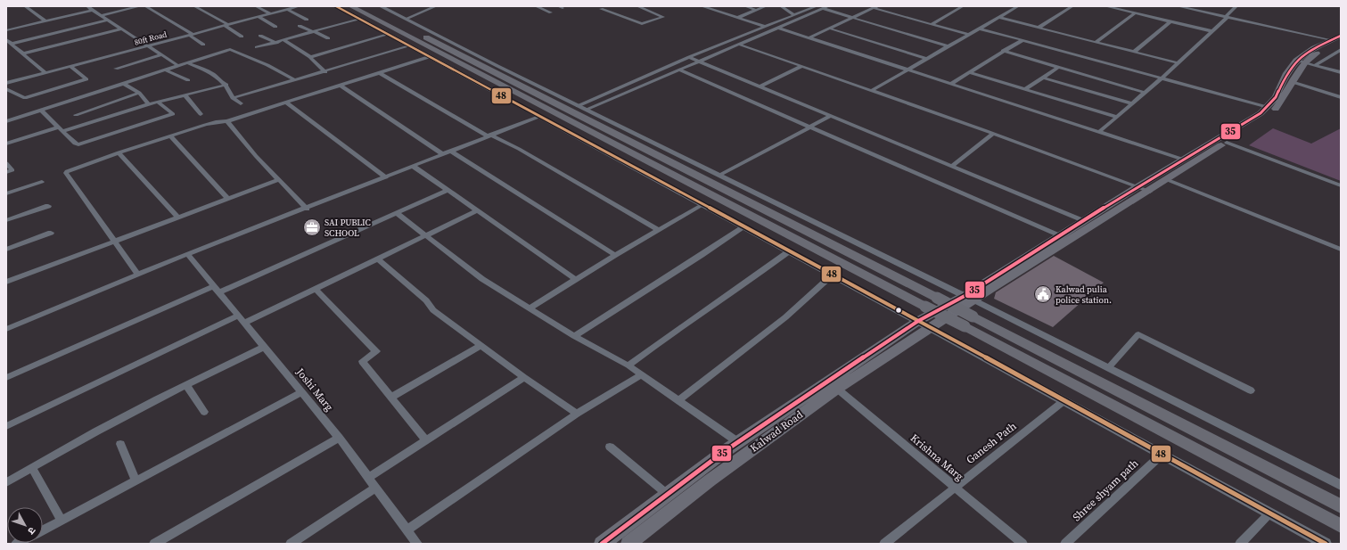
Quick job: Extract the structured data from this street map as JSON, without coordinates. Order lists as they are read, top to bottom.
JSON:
{
  "streets": {
    "main road": ["Kalwad Road"],
    "street": [
      "80ft Road",
      "Joshi Marg",
      "Ganesh Path",
      "Krishna Marg",
      "Shree shyam path"
    ]
  },
  "crossings": [
    ["Kalwad Road", "Krishna Marg"],
    ["Ganesh Path", "Krishna Marg"]
  ],
  "places": {
    "office": ["SAI PUBLIC SCHOOL"],
    "public building": ["Kalwad pulia police station."]
  },
  "lines": ["transit line 48", "transit line 35"],
  "north": "bottom right"
}
